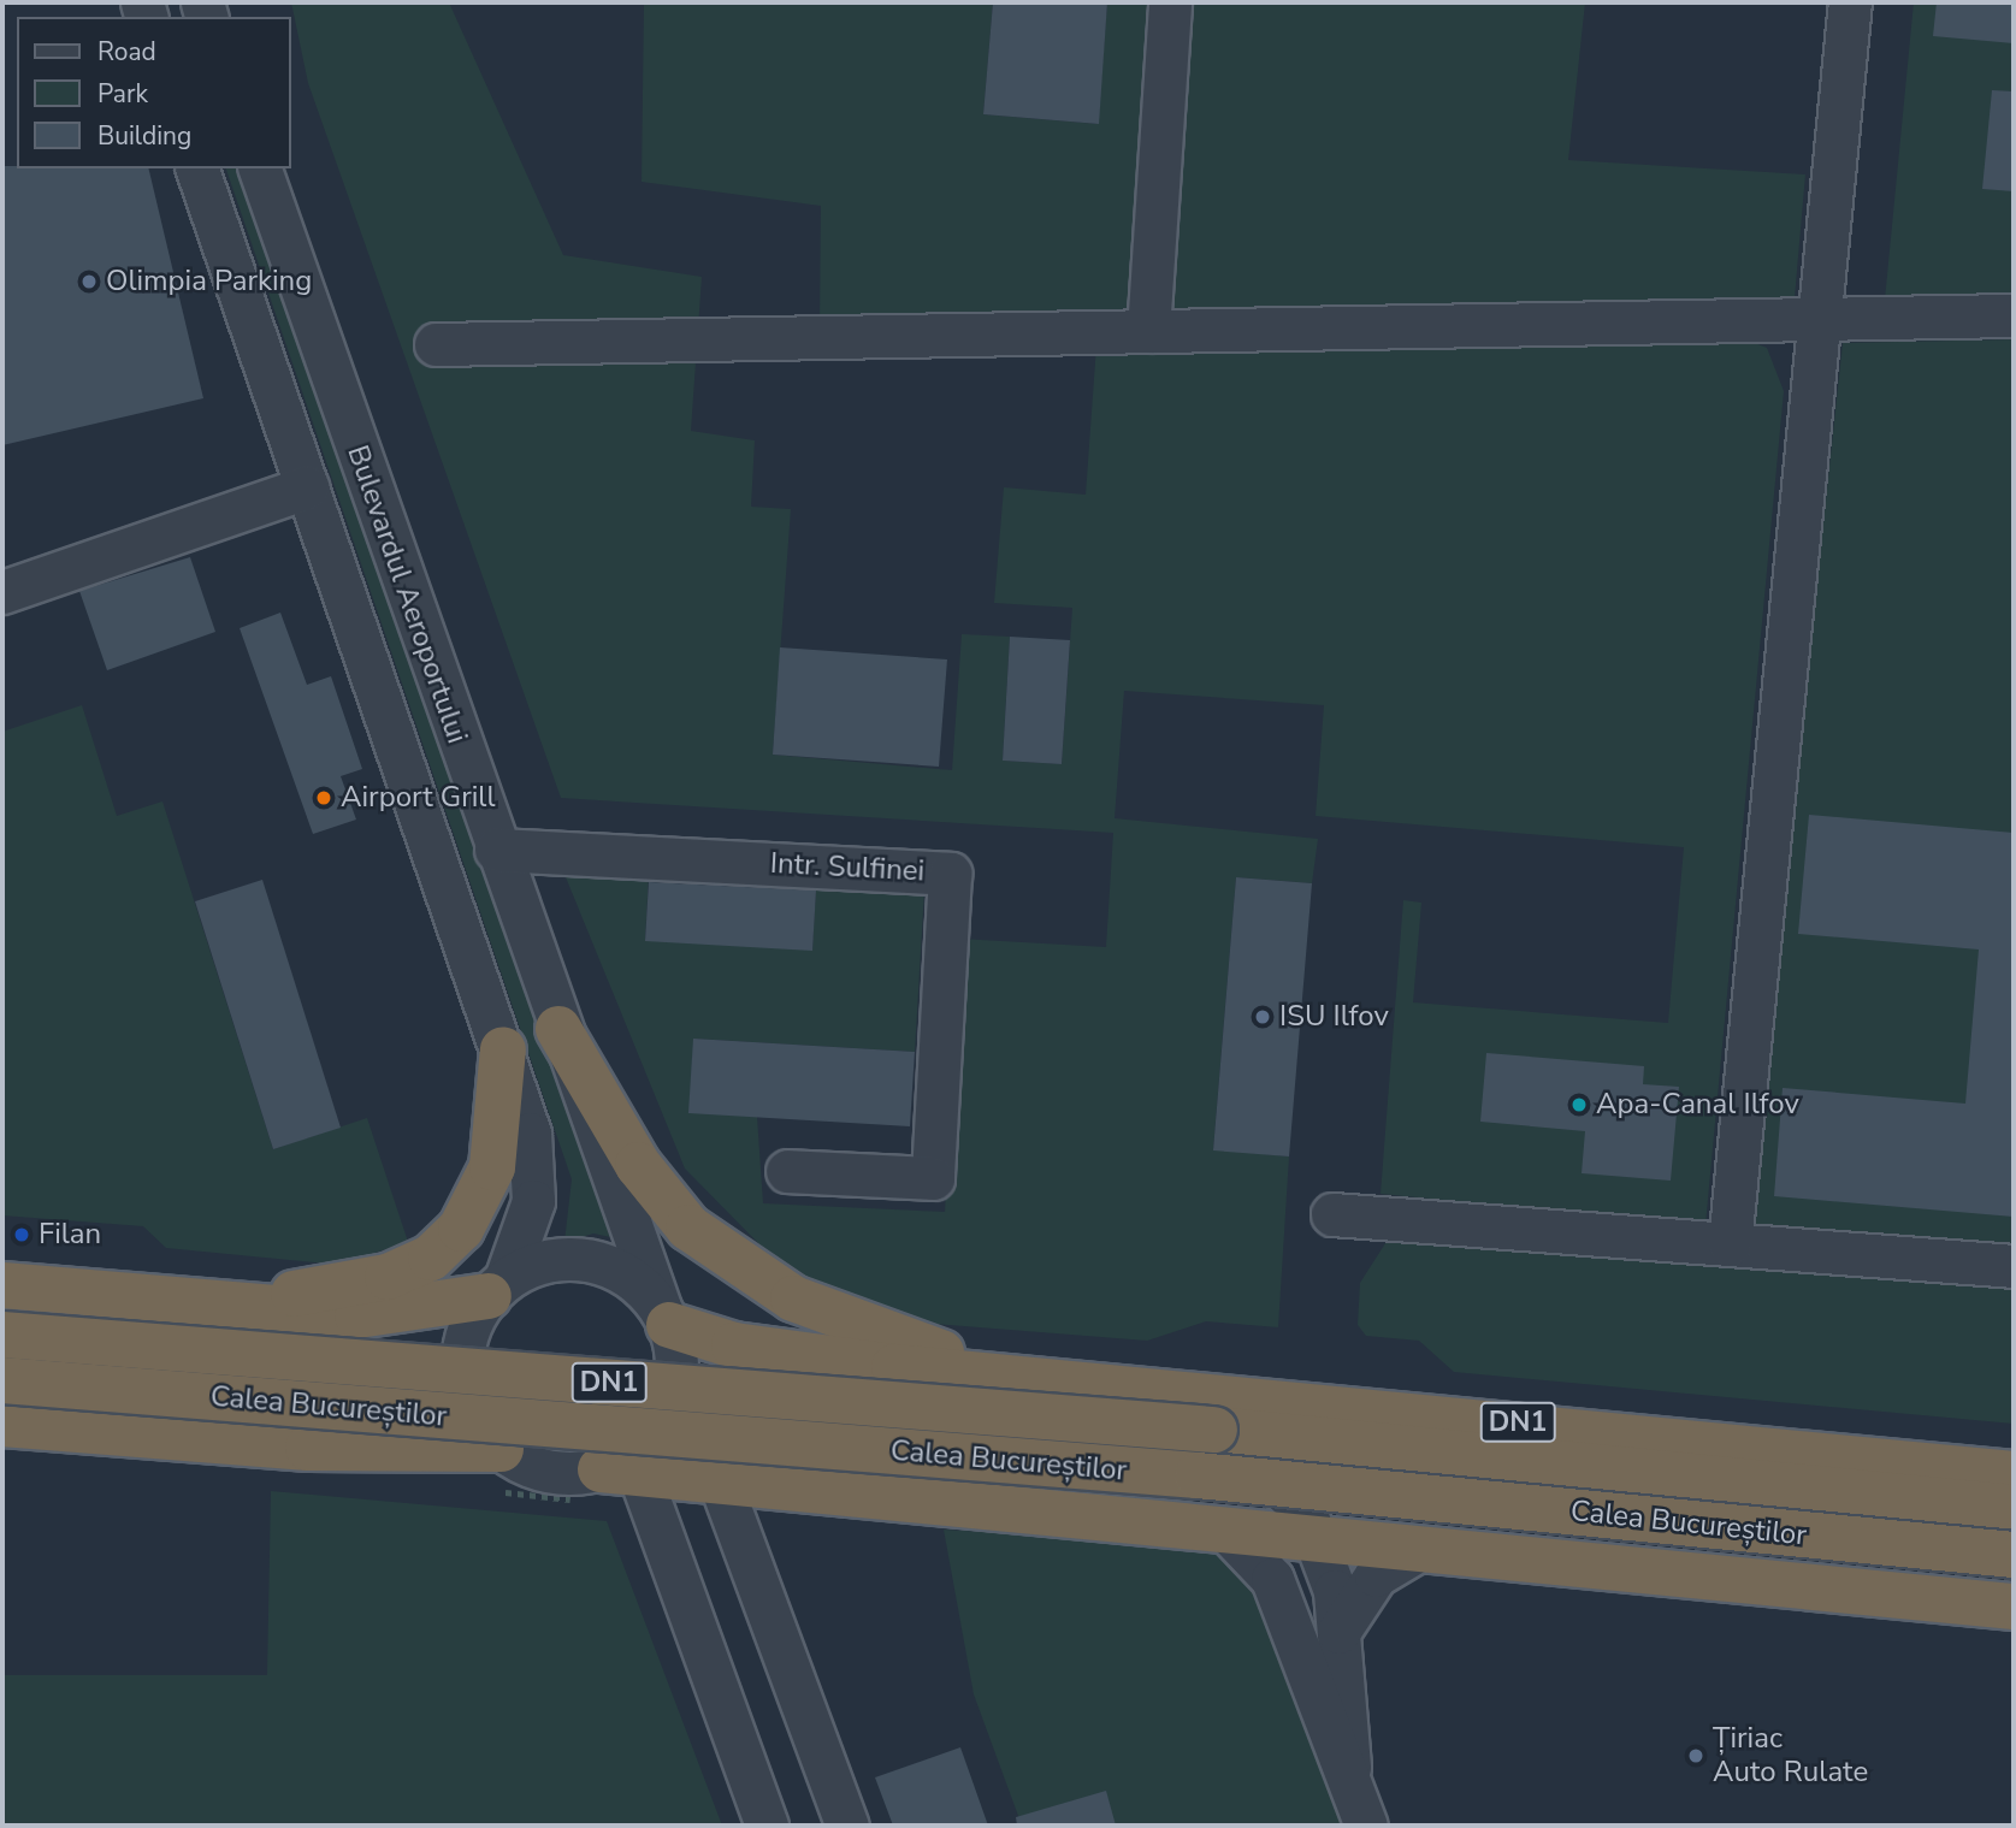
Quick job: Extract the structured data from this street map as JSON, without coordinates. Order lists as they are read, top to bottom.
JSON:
{
  "streets": {
    "highway": ["DN1", "Calea Bucureștilor"],
    "street": ["Bulevardul Aeroportului", "Intr. Sulfinei"]
  },
  "crossings": [
    ["Bulevardul Aeroportului", "Intr. Sulfinei"],
    ["Bulevardul Aeroportului", "DN1"]
  ],
  "places": [
    "Olimpia Parking",
    "Airport Grill",
    "ISU Ilfov",
    "Apa-Canal Ilfov",
    "Filan",
    "Țiriac Auto Rulate"
  ],
  "legend": ["Road", "Park", "Building"]
}
